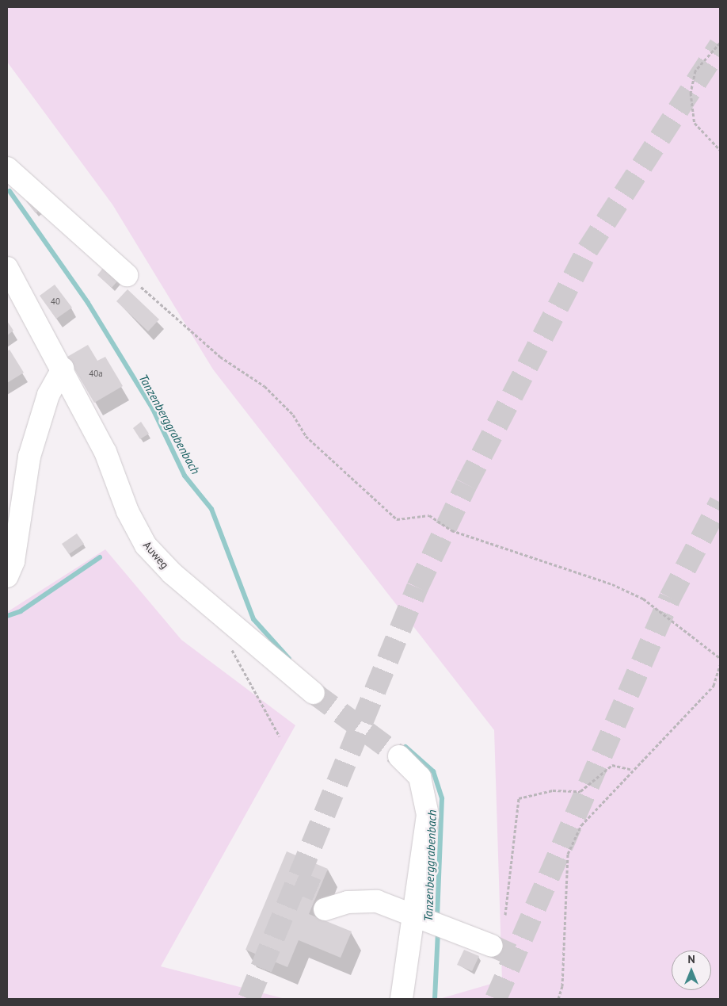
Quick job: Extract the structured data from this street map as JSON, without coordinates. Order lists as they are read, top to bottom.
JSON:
{
  "streets": {
    "street": ["Auweg"]
  },
  "water": ["Tanzenberggrabenbach"],
  "house_numbers": ["40", "40a"],
  "north": "top"
}
